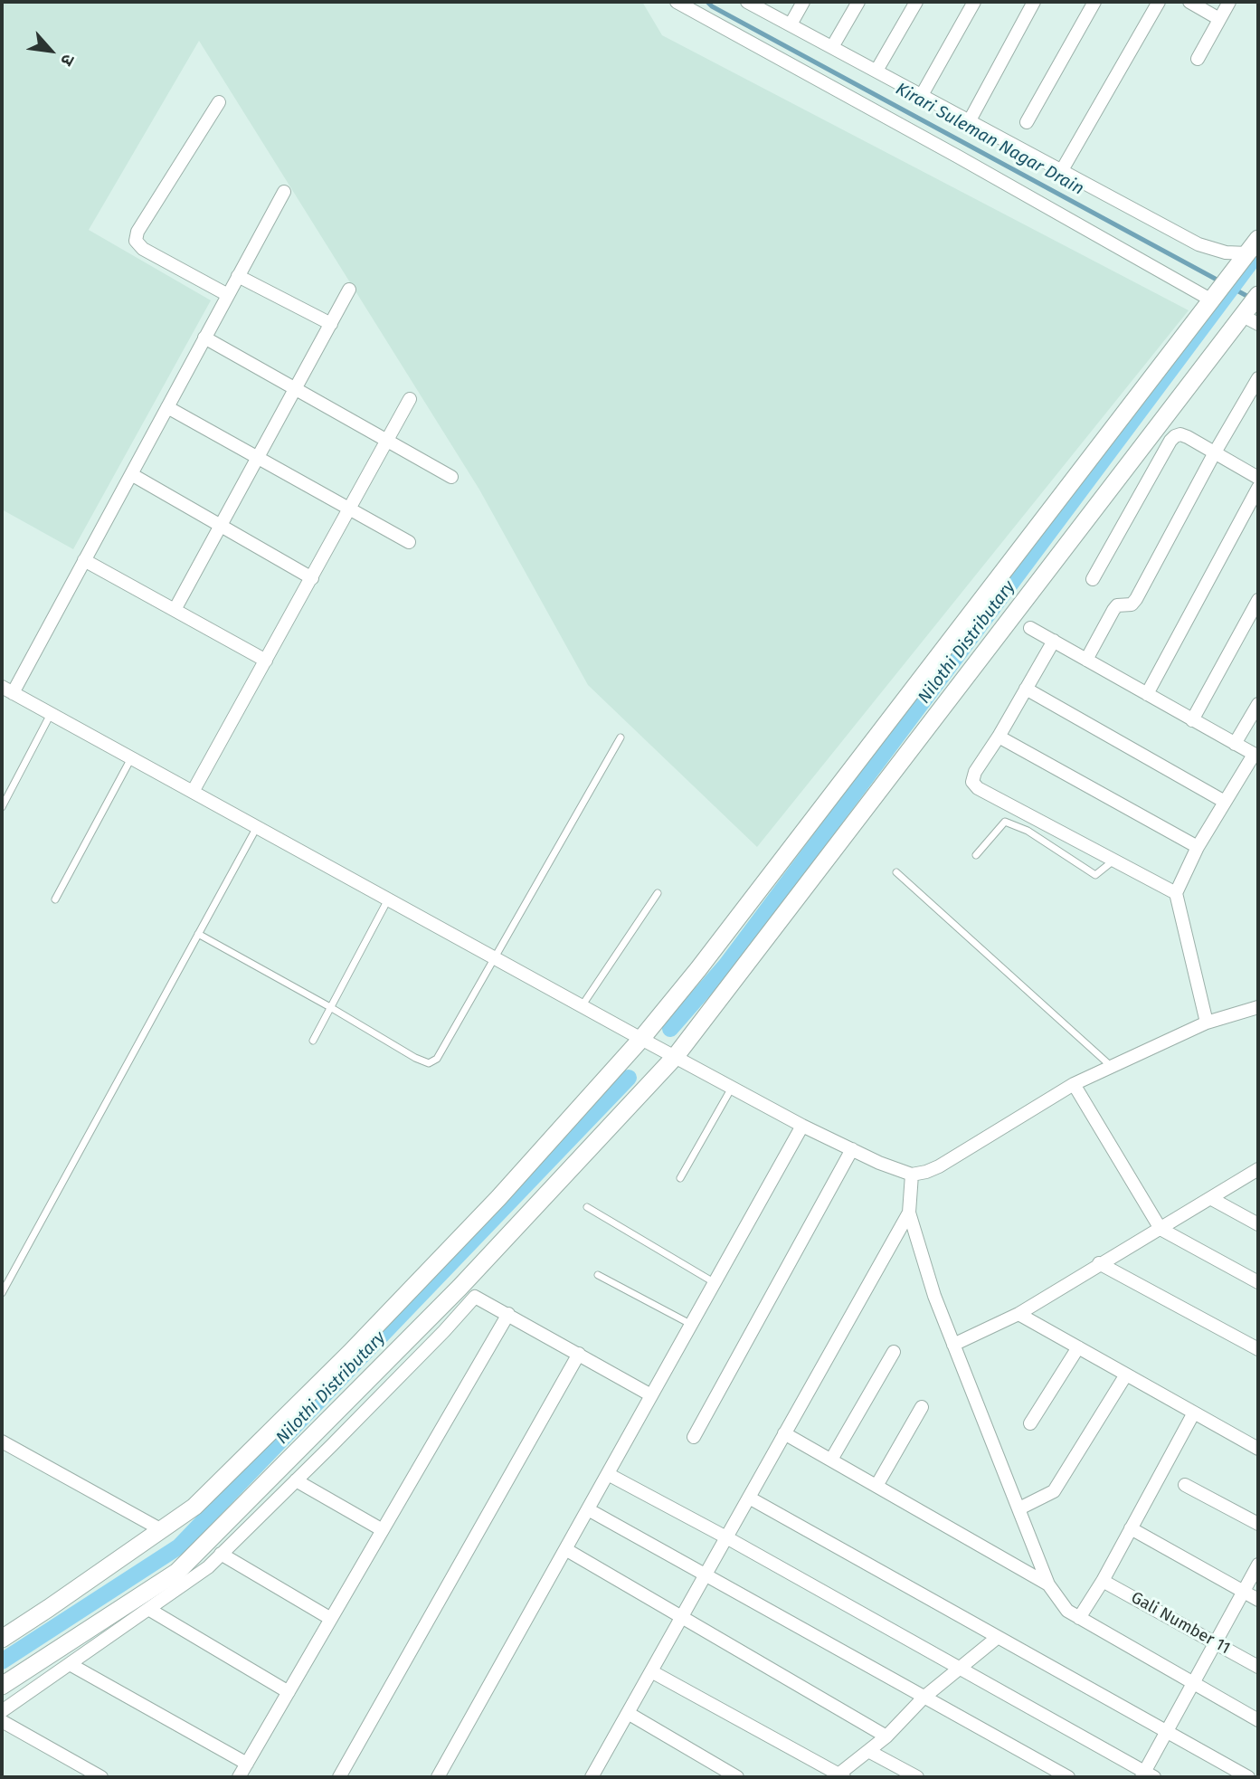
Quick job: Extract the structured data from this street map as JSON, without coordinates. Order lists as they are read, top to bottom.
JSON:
{
  "streets": {
    "street": ["Gali Number 11"]
  },
  "water": ["Kirari Suleman Nagar Drain", "Nilothi Distributary"],
  "north": "bottom right"
}
